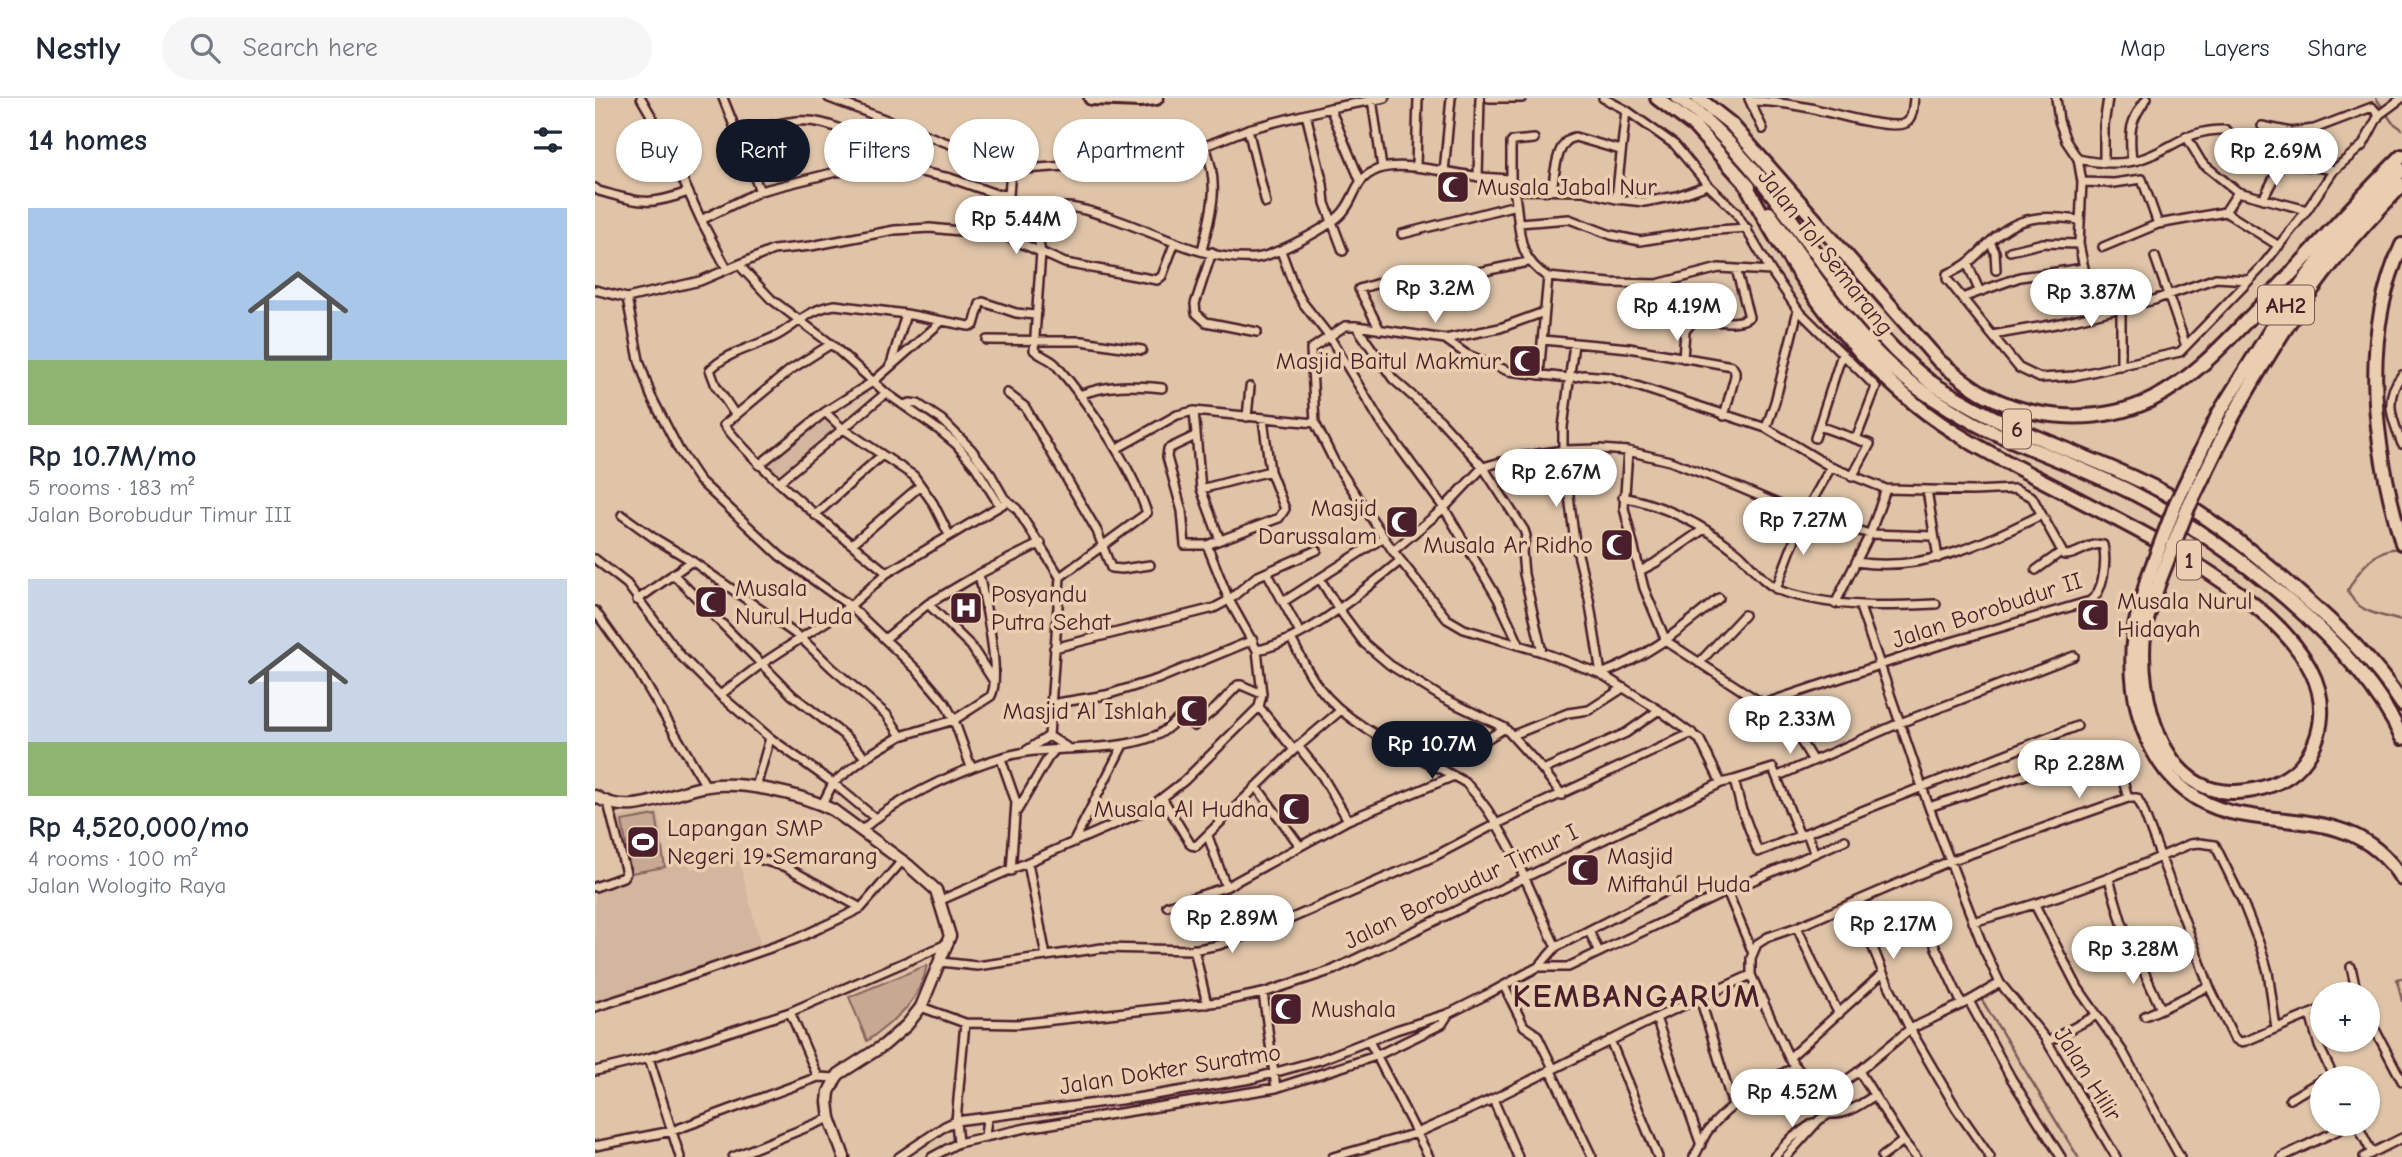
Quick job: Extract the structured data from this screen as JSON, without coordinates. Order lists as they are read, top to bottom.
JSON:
{
  "streets": {
    "highway": [
      "Jalan Tol Semarang",
      "AH2",
      "6",
      "1"
    ],
    "street": [
      "Jalan Borobudur II",
      "Jalan Borobudur Timur I",
      "Jalan Dokter Suratmo",
      "Jalan Hilir"
    ]
  },
  "crossings": [
    ["Jalan Tol Semarang", "1"],
    ["AH2", "1"],
    ["Jalan Borobudur II", "Jalan Hilir"]
  ],
  "districts": ["KEMBANGARUM"],
  "places": {
    "mosque": [
      "Musala Jabal Nur",
      "Masjid Baitul Makmur",
      "Masjid Darussalam",
      "Musala Ar Ridho",
      "Musala Nurul Huda",
      "Musala Nurul Hidayah",
      "Masjid Al Ishlah",
      "Musala Al Hudha",
      "Masjid Miftahul Huda",
      "Mushala"
    ],
    "hospital": ["Posyandu Putra Sehat"],
    "sports": ["Lapangan SMP Negeri 19 Semarang"]
  },
  "page": {
    "header": "Nestly",
    "search": "Search here",
    "nav": ["Map", "Layers", "Share"],
    "heading": "14 homes",
    "chip": [
      "Buy",
      "Rent",
      "Filters",
      "New",
      "Apartment"
    ],
    "price": [
      "Rp 2.69M",
      "Rp 5.44M",
      "Rp 3.2M",
      "Rp 3.87M",
      "Rp 4.19M",
      "Rp 2.67M",
      "Rp 7.27M",
      "Rp 2.33M",
      "Rp 10.7M",
      "Rp 2.28M",
      "Rp 2.89M",
      "Rp 2.17M",
      "Rp 3.28M",
      "Rp 4.52M"
    ],
    "list": [
      {
        "name": "Rp 10.7M/mo",
        "note": "5 rooms · 183 m² · Jalan Borobudur Timur III"
      },
      {
        "name": "Rp 4,520,000/mo",
        "note": "4 rooms · 100 m² · Jalan Wologito Raya"
      }
    ],
    "map_buttons": ["+", "−"]
  }
}
